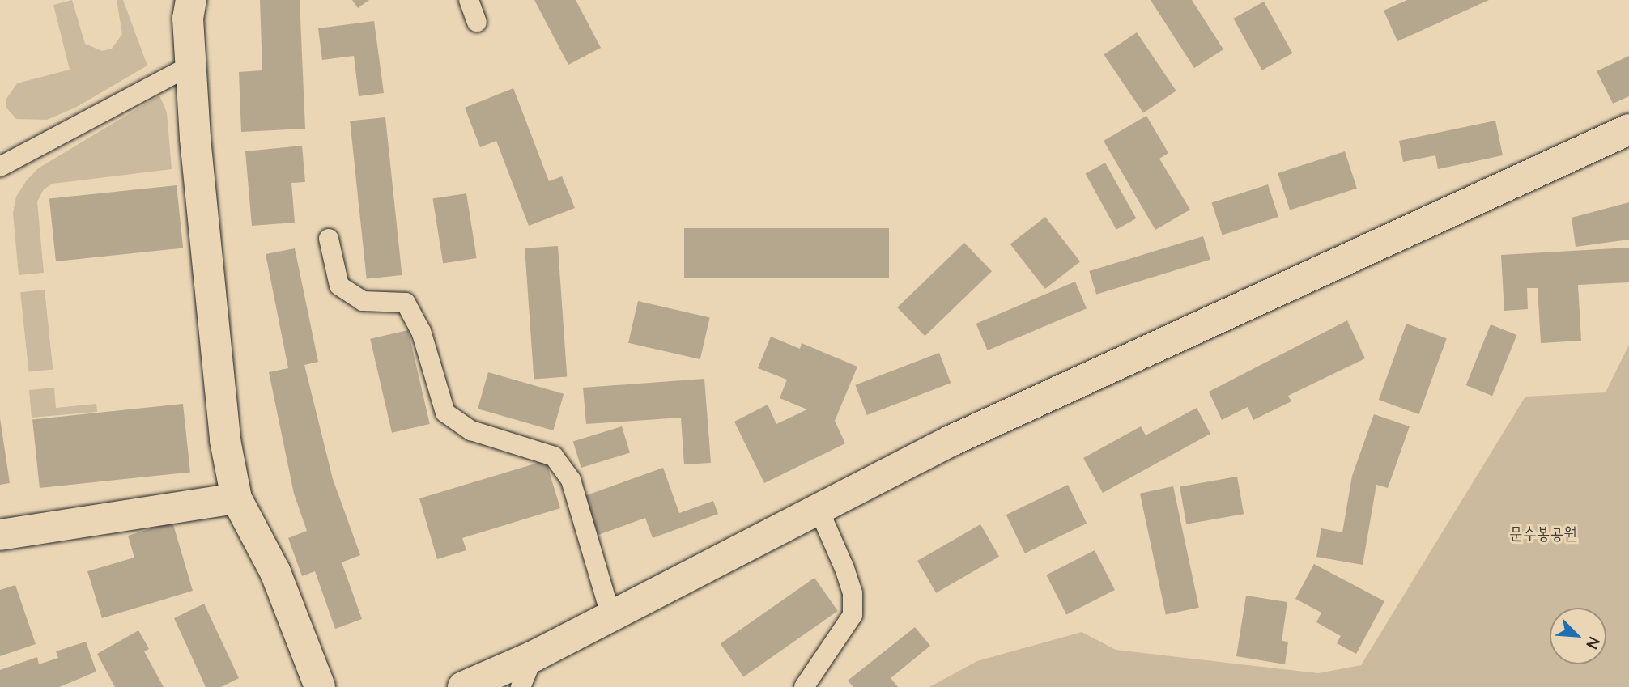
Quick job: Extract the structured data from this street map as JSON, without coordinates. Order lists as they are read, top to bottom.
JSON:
{
  "parks": ["문수봉공원"],
  "north": "bottom right"
}
